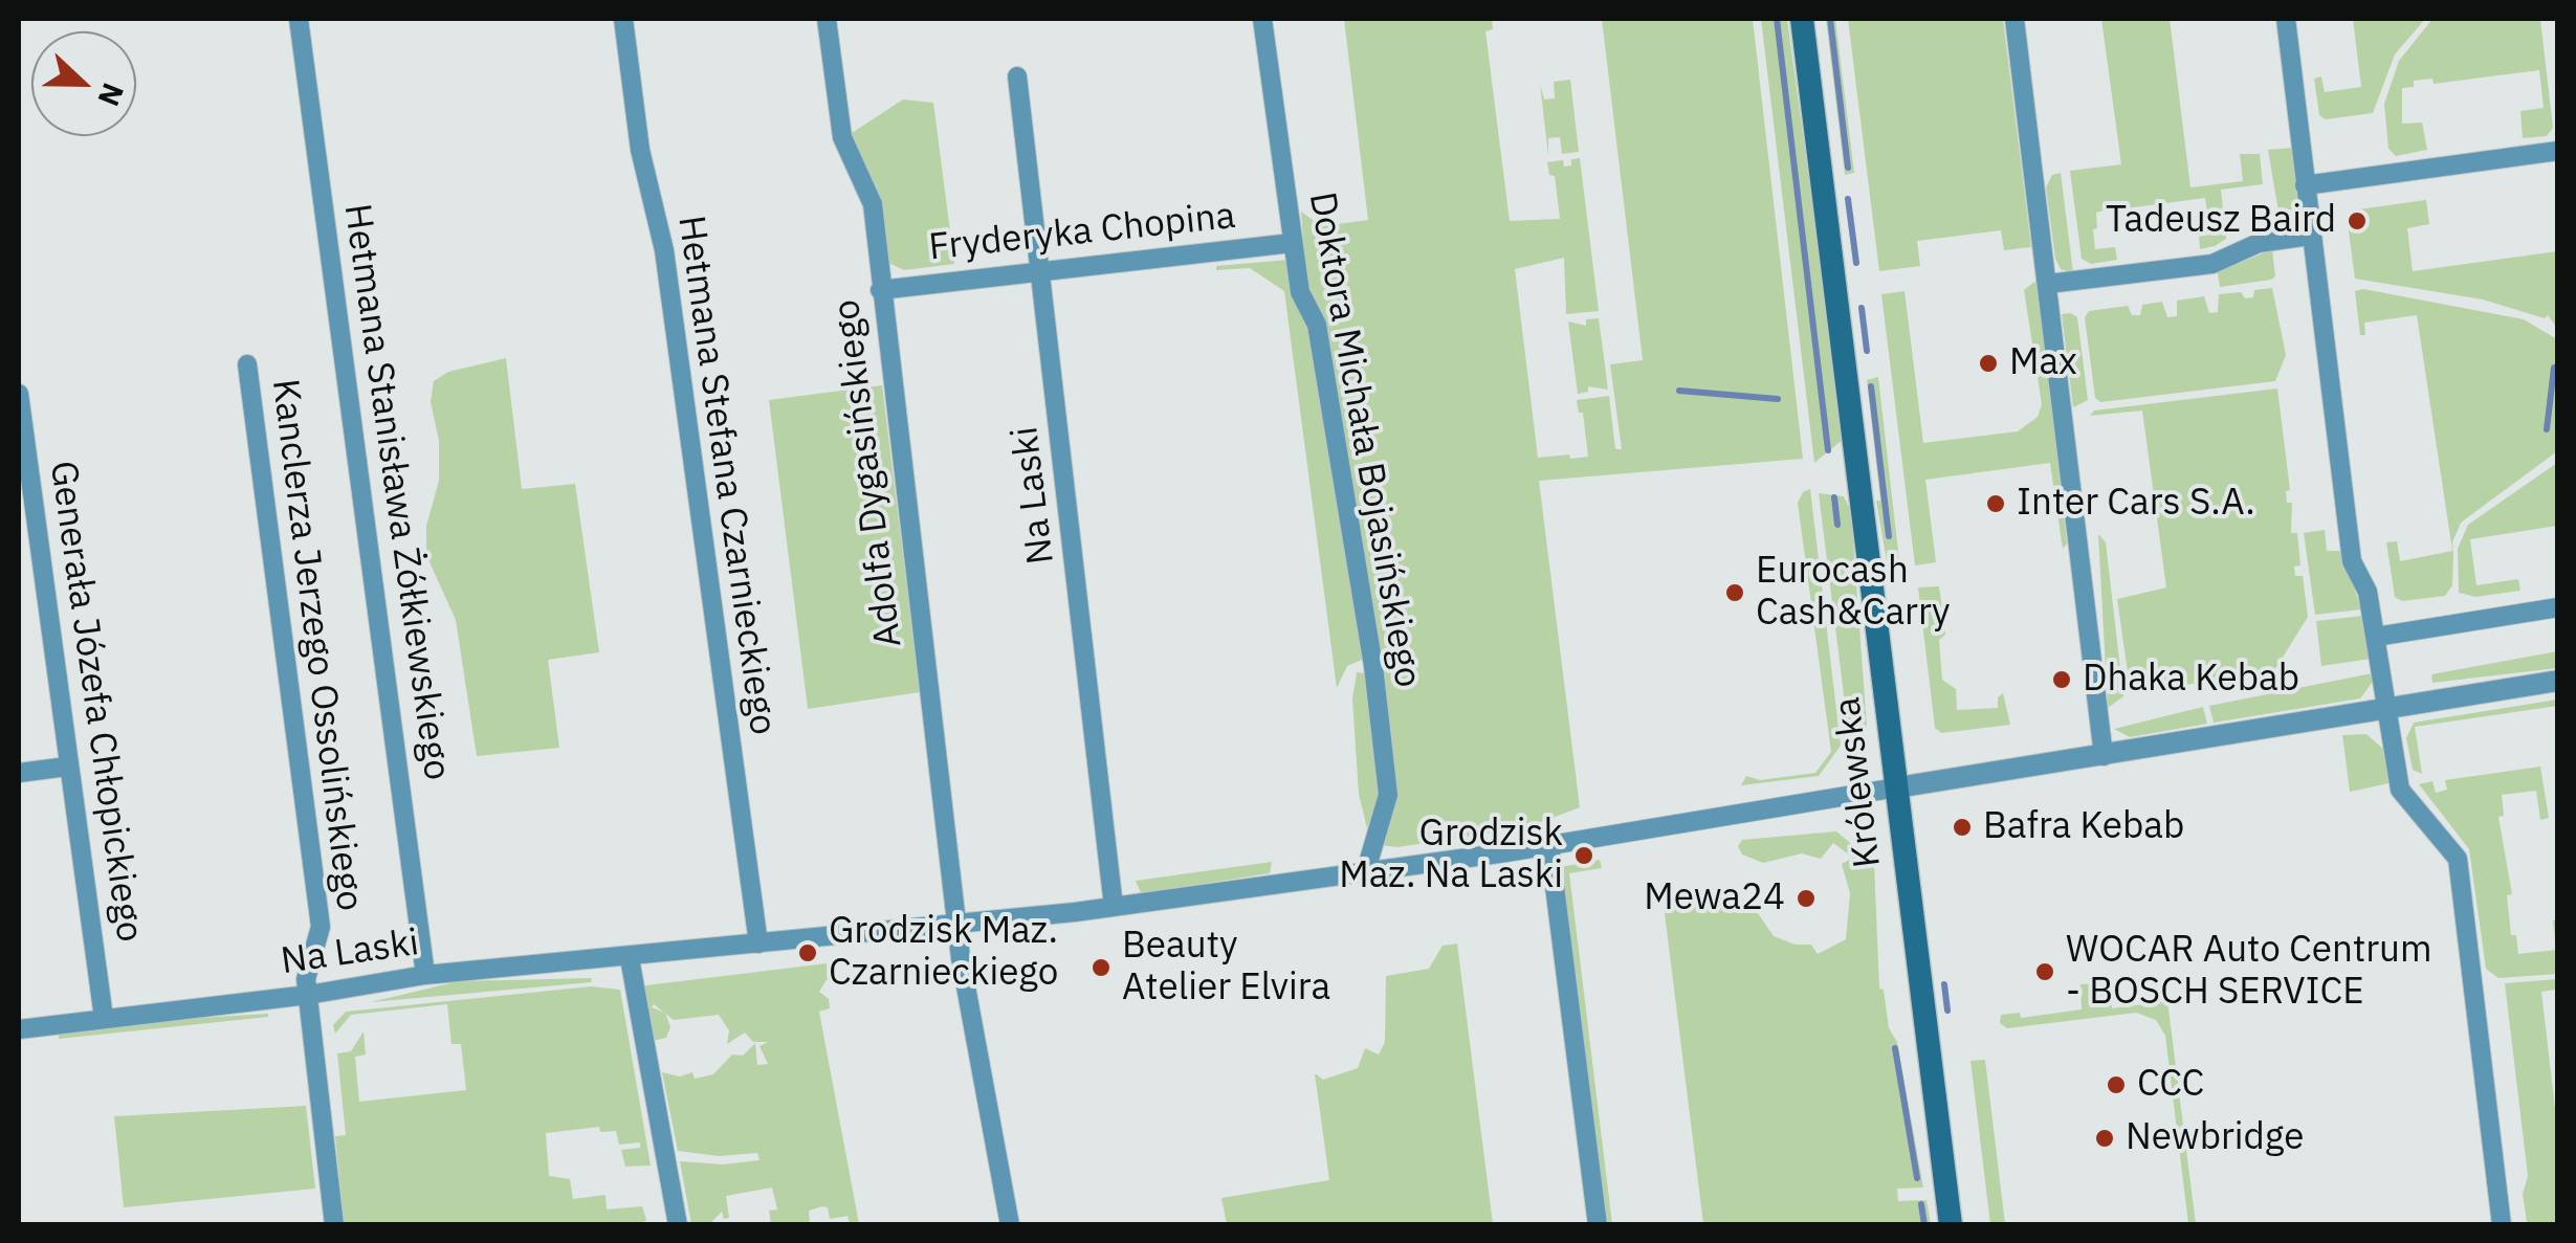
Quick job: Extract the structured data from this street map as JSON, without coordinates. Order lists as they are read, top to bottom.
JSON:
{
  "streets": {
    "main road": ["Królewska"],
    "street": [
      "Fryderyka Chopina",
      "Doktora Michała Bojasińskiego",
      "Adolfa Dygasińskiego",
      "Hetmana Stefana Czarnieckiego",
      "Hetmana Stanisława Żółkiewskiego",
      "Na Laski",
      "Kanclerza Jerzego Ossolińskiego",
      "Generała Józefa Chłopickiego"
    ]
  },
  "crossings": [
    ["Fryderyka Chopina", "Doktora Michała Bojasińskiego"],
    ["Fryderyka Chopina", "Adolfa Dygasińskiego"],
    ["Fryderyka Chopina", "Na Laski"],
    ["Doktora Michała Bojasińskiego", "Na Laski"],
    ["Adolfa Dygasińskiego", "Na Laski"],
    ["Hetmana Stefana Czarnieckiego", "Na Laski"],
    ["Hetmana Stanisława Żółkiewskiego", "Na Laski"],
    ["Na Laski", "Kanclerza Jerzego Ossolińskiego"],
    ["Na Laski", "Generała Józefa Chłopickiego"],
    ["Na Laski", "Królewska"]
  ],
  "places": [
    "Tadeusz Baird",
    "Max",
    "Inter Cars S.A.",
    "Eurocash Cash&Carry",
    "Dhaka Kebab",
    "Bafra Kebab",
    "Grodzisk Maz. Na Laski",
    "Mewa24",
    "Grodzisk Maz. Czarnieckiego",
    "Beauty Atelier Elvira",
    "WOCAR Auto Centrum - BOSCH SERVICE",
    "CCC",
    "Newbridge"
  ],
  "north": "right"
}
